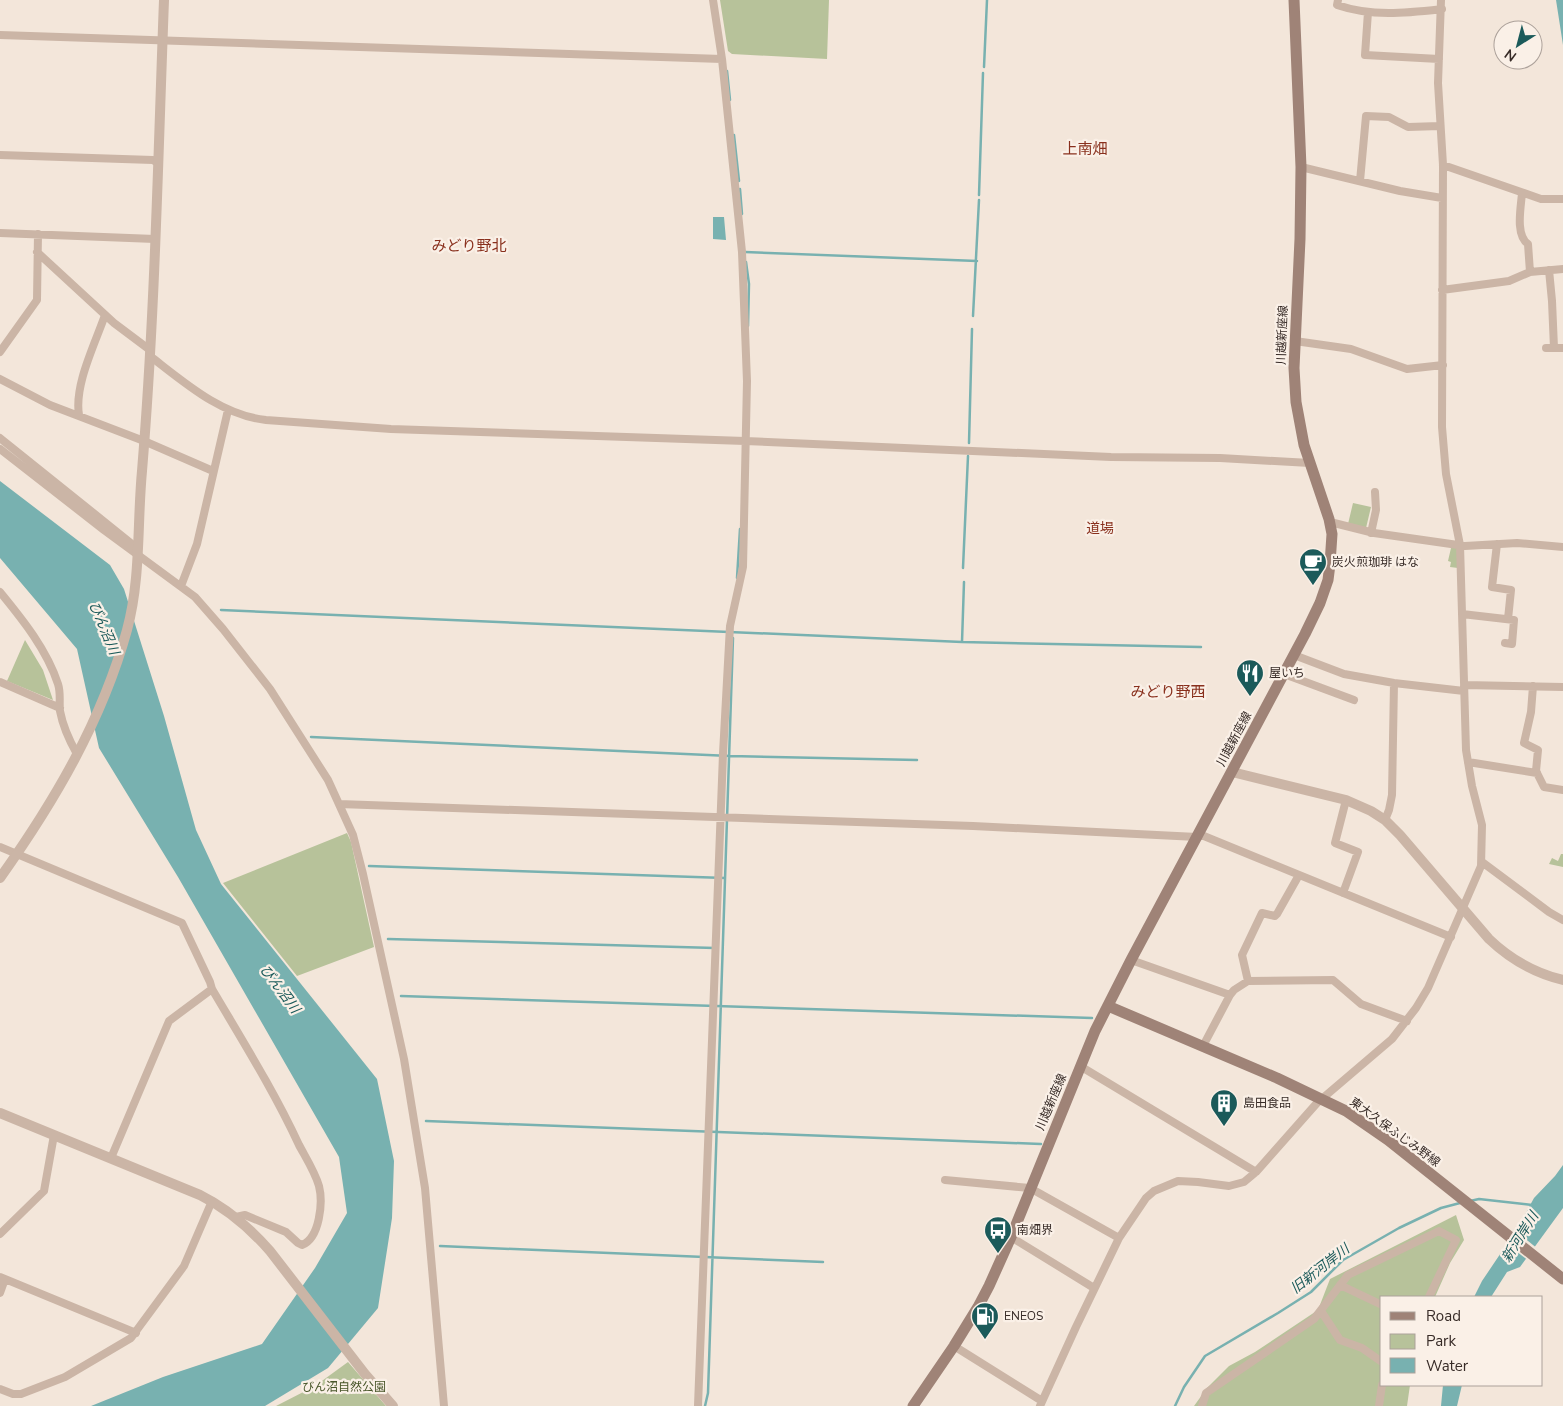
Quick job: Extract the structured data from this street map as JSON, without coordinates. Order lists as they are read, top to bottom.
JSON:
{
  "streets": {
    "main road": ["川越新座線", "東大久保ふじみ野線"]
  },
  "crossings": [
    ["川越新座線", "東大久保ふじみ野線"]
  ],
  "districts": [
    "上南畑",
    "みどり野北",
    "道場",
    "みどり野西"
  ],
  "water": ["びん沼川", "新河岸川", "旧新河岸川"],
  "parks": ["びん沼自然公園"],
  "places": {
    "cafe": ["炭火煎珈琲 はな"],
    "restaurant": ["屋いち"],
    "building": ["島田食品"],
    "bus stop": ["南畑界"],
    "fuel station": ["ENEOS"]
  },
  "legend": ["Road", "Park", "Water"],
  "north": "bottom left"
}
